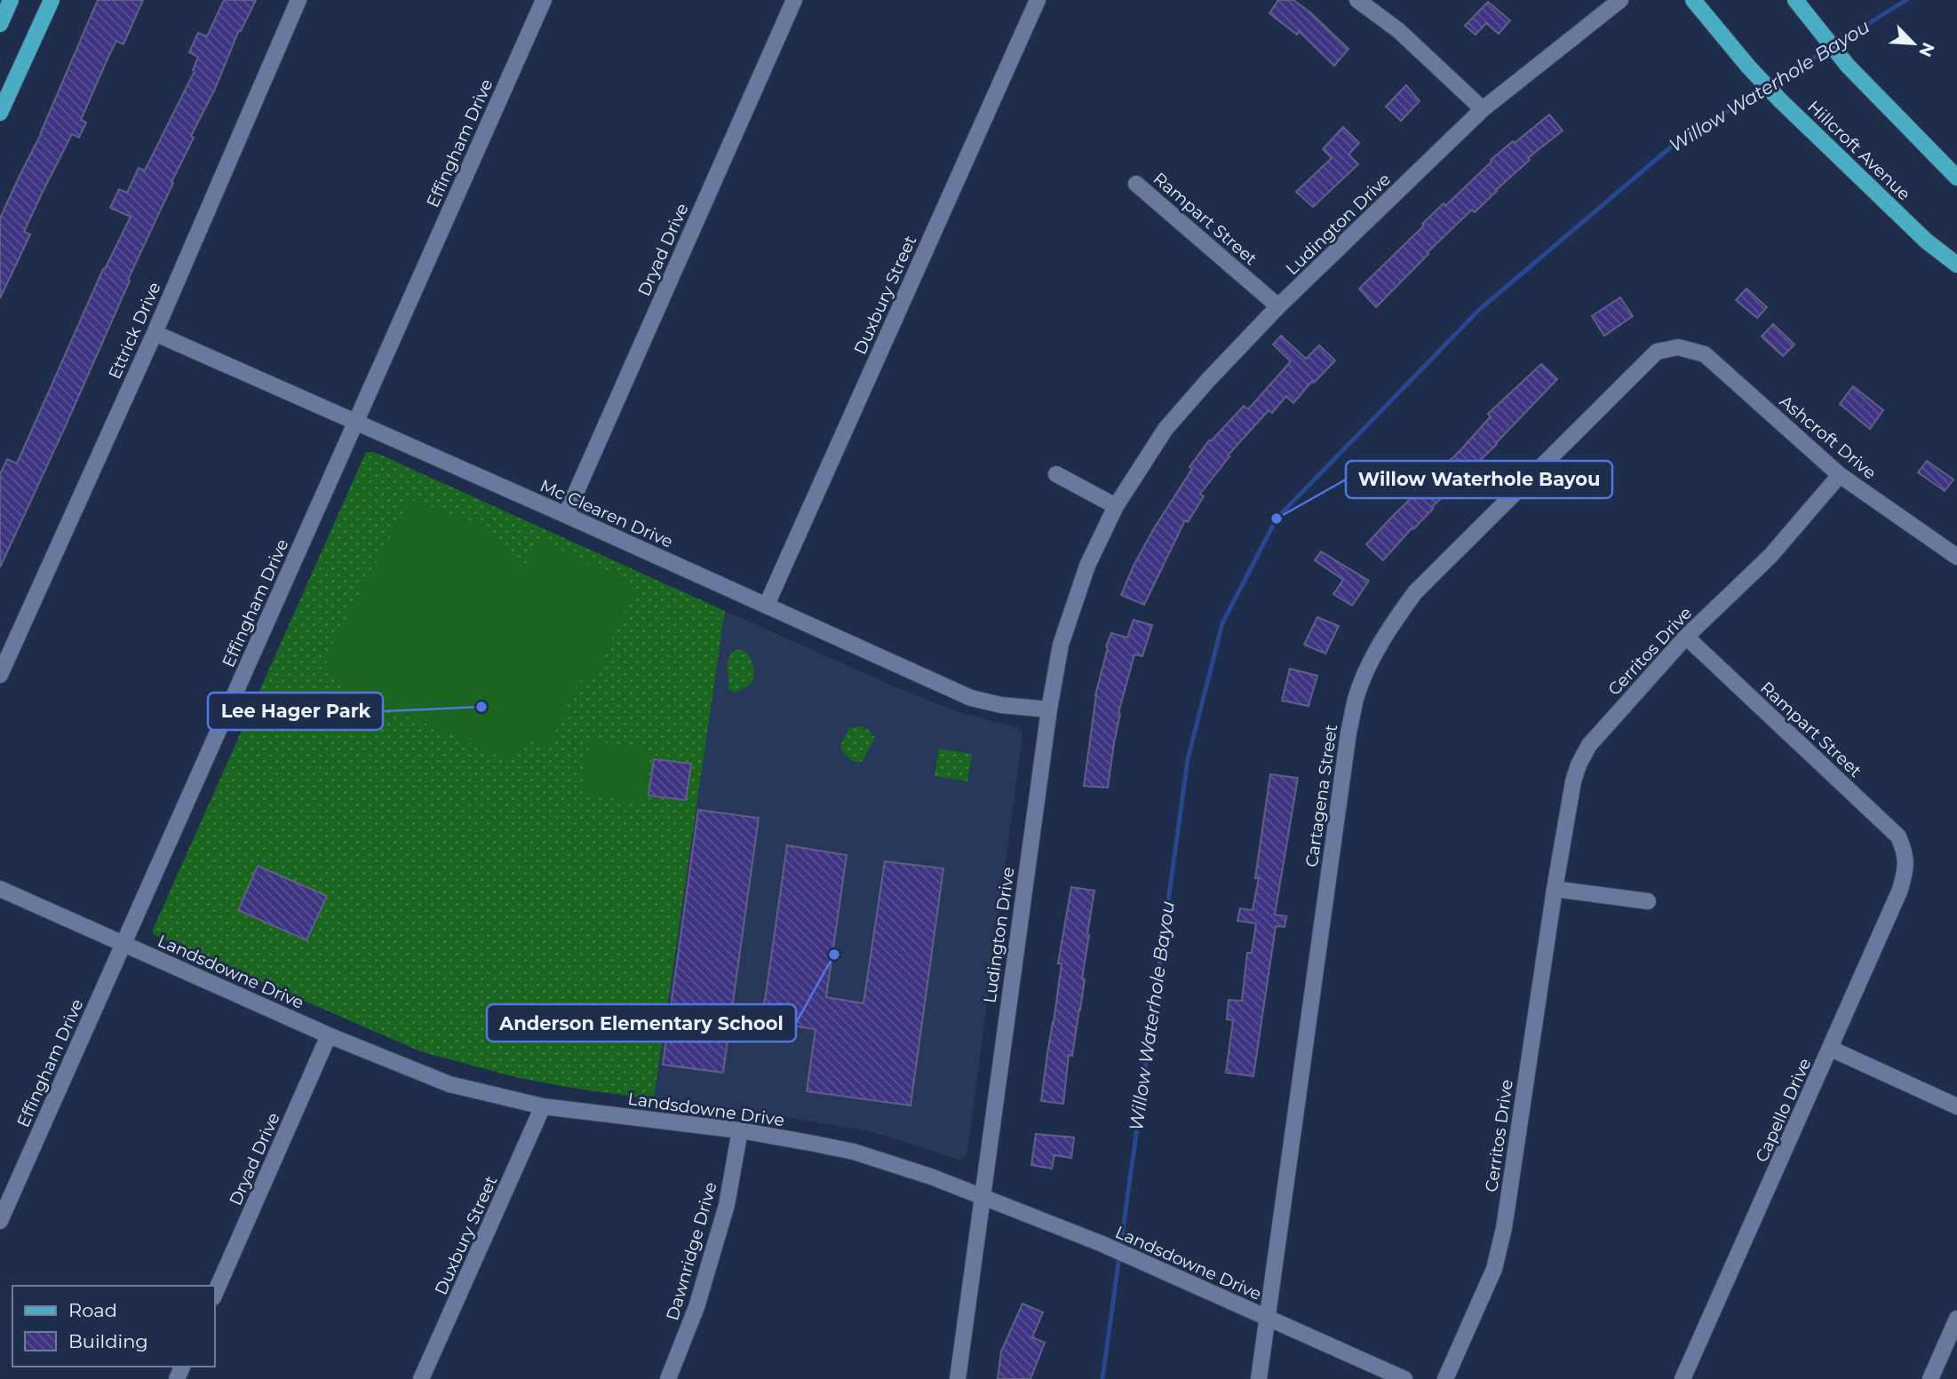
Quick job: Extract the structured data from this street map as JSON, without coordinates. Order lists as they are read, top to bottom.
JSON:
{
  "streets": {
    "main road": ["Hillcroft Avenue"],
    "street": [
      "Effingham Drive",
      "Rampart Street",
      "Ludington Drive",
      "Dryad Drive",
      "Duxbury Street",
      "Ettrick Drive",
      "Ashcroft Drive",
      "Mc Clearen Drive",
      "Cerritos Drive",
      "Cartagena Street",
      "Landsdowne Drive",
      "Capello Drive",
      "Dawnridge Drive"
    ]
  },
  "crossings": [
    ["Effingham Drive", "Mc Clearen Drive"],
    ["Effingham Drive", "Landsdowne Drive"],
    ["Rampart Street", "Ludington Drive"],
    ["Rampart Street", "Cerritos Drive"],
    ["Rampart Street", "Capello Drive"],
    ["Ludington Drive", "Mc Clearen Drive"],
    ["Ludington Drive", "Landsdowne Drive"],
    ["Dryad Drive", "Mc Clearen Drive"],
    ["Dryad Drive", "Landsdowne Drive"],
    ["Duxbury Street", "Mc Clearen Drive"],
    ["Duxbury Street", "Landsdowne Drive"],
    ["Ettrick Drive", "Mc Clearen Drive"],
    ["Ashcroft Drive", "Cerritos Drive"],
    ["Ashcroft Drive", "Cartagena Street"],
    ["Cartagena Street", "Landsdowne Drive"],
    ["Landsdowne Drive", "Dawnridge Drive"]
  ],
  "water": ["Willow Waterhole Bayou"],
  "places": ["Willow Waterhole Bayou", "Lee Hager Park", "Anderson Elementary School"],
  "legend": ["Road", "Building"],
  "north": "bottom right"
}
